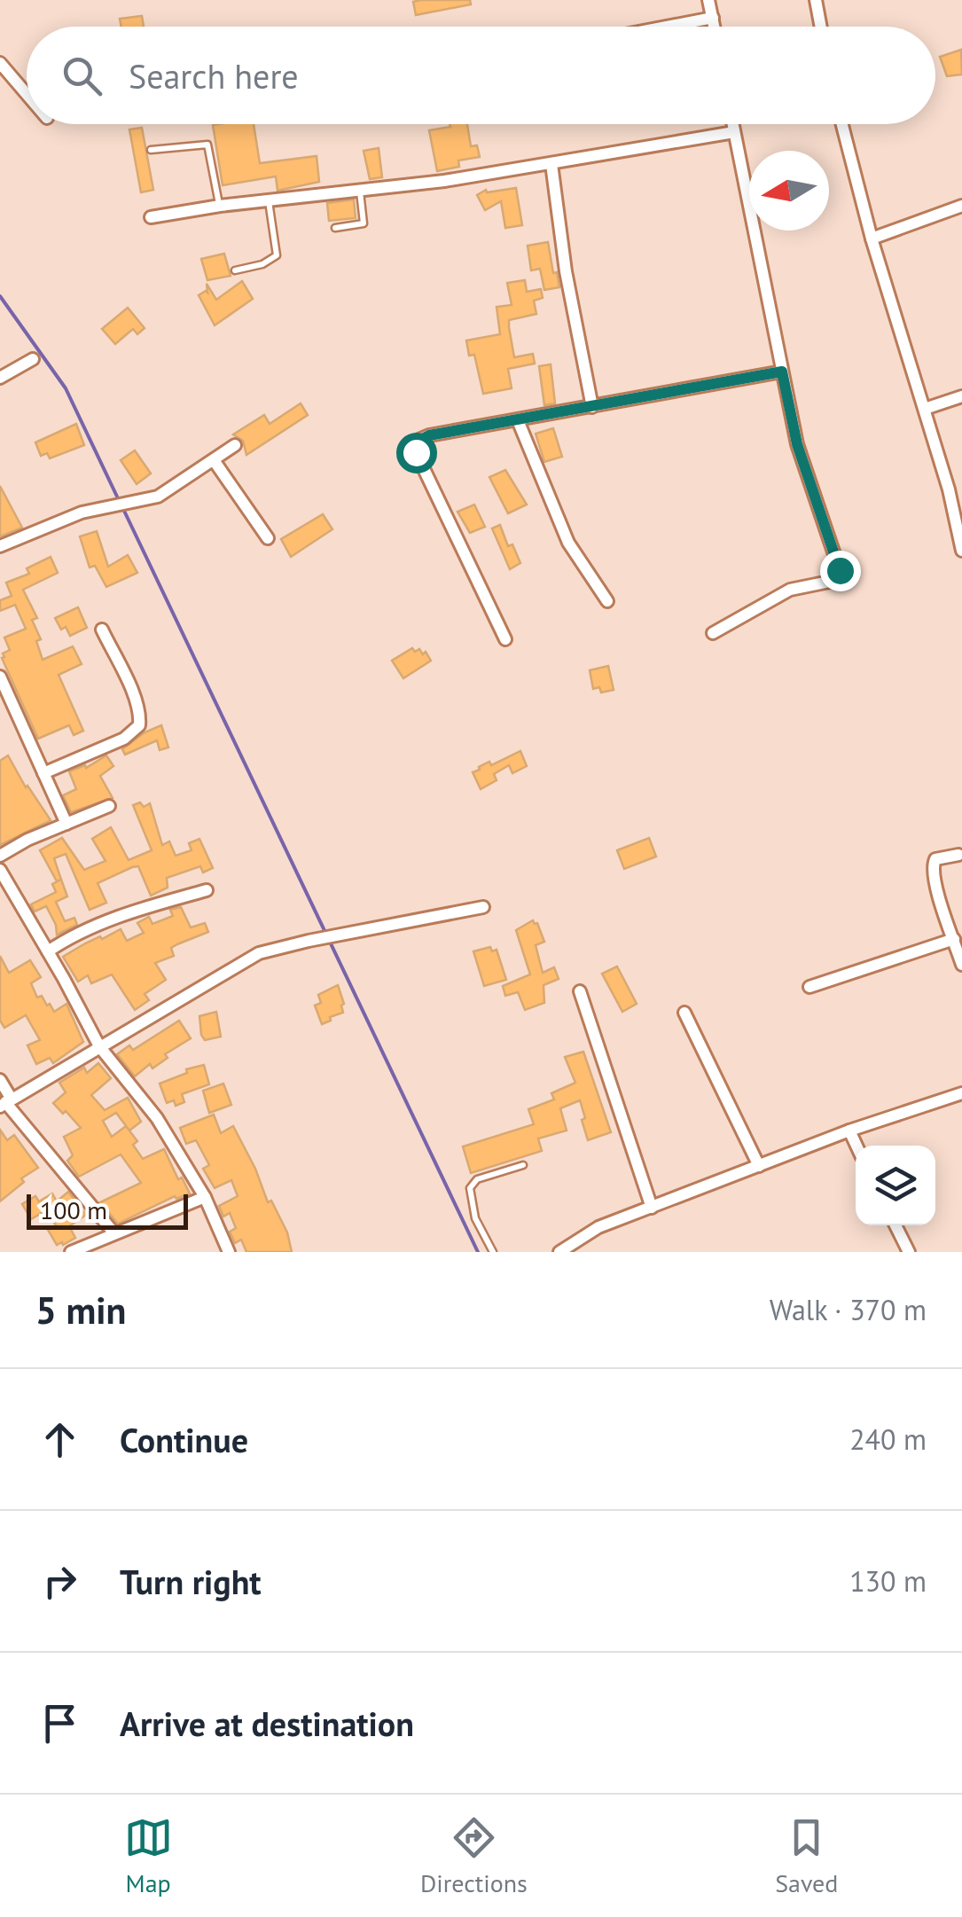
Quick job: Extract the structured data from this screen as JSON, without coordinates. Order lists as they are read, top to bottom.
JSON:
{
  "scale_bar": "100 m",
  "north": "left",
  "page": {
    "search": "Search here",
    "scale": "100 m",
    "heading": ["5 min", "Walk · 370 m"],
    "list": [
      ["Continue", "240 m"],
      ["Turn right", "130 m"],
      "Arrive at destination"
    ],
    "nav": ["Map", "Directions", "Saved"]
  }
}
